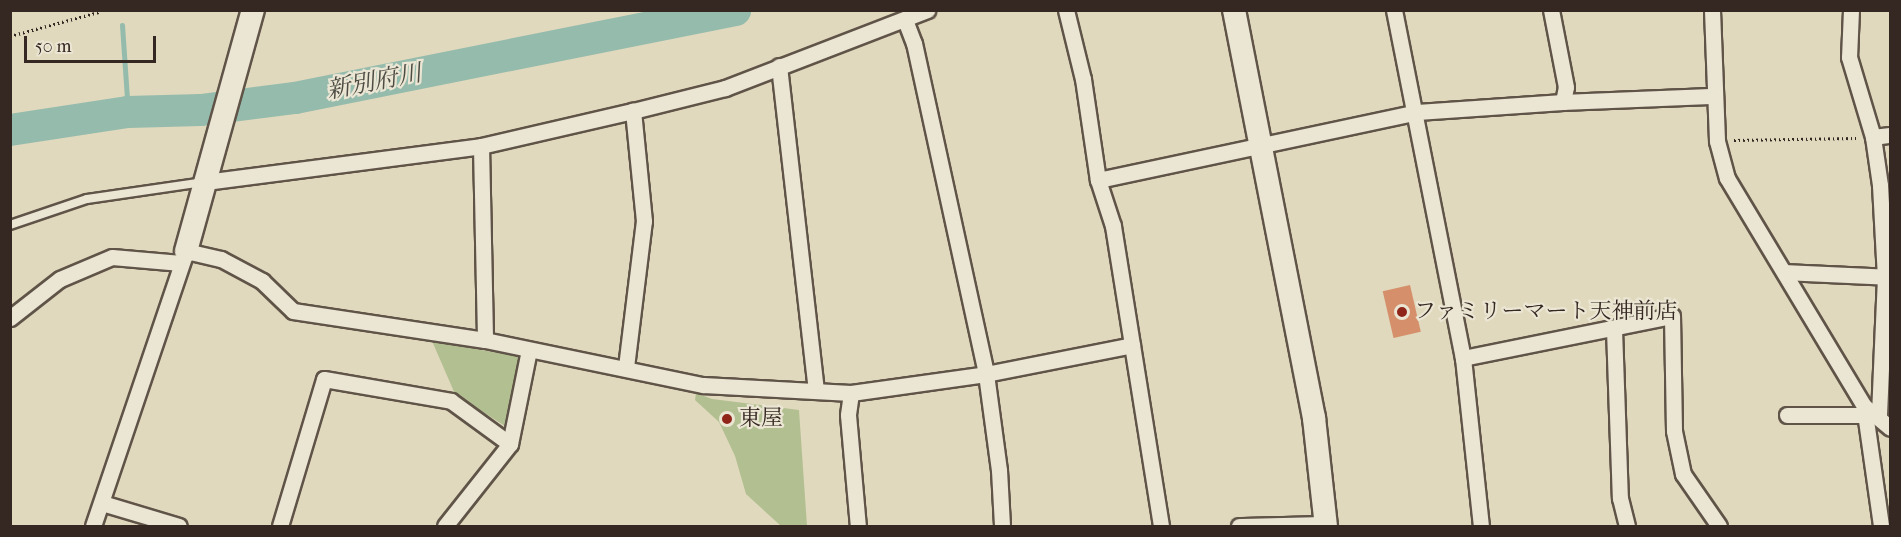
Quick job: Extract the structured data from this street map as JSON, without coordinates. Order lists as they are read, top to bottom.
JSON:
{
  "water": ["新別府川"],
  "places": ["ファミリーマート天神前店", "東屋"],
  "scale_bar": "50 m"
}
